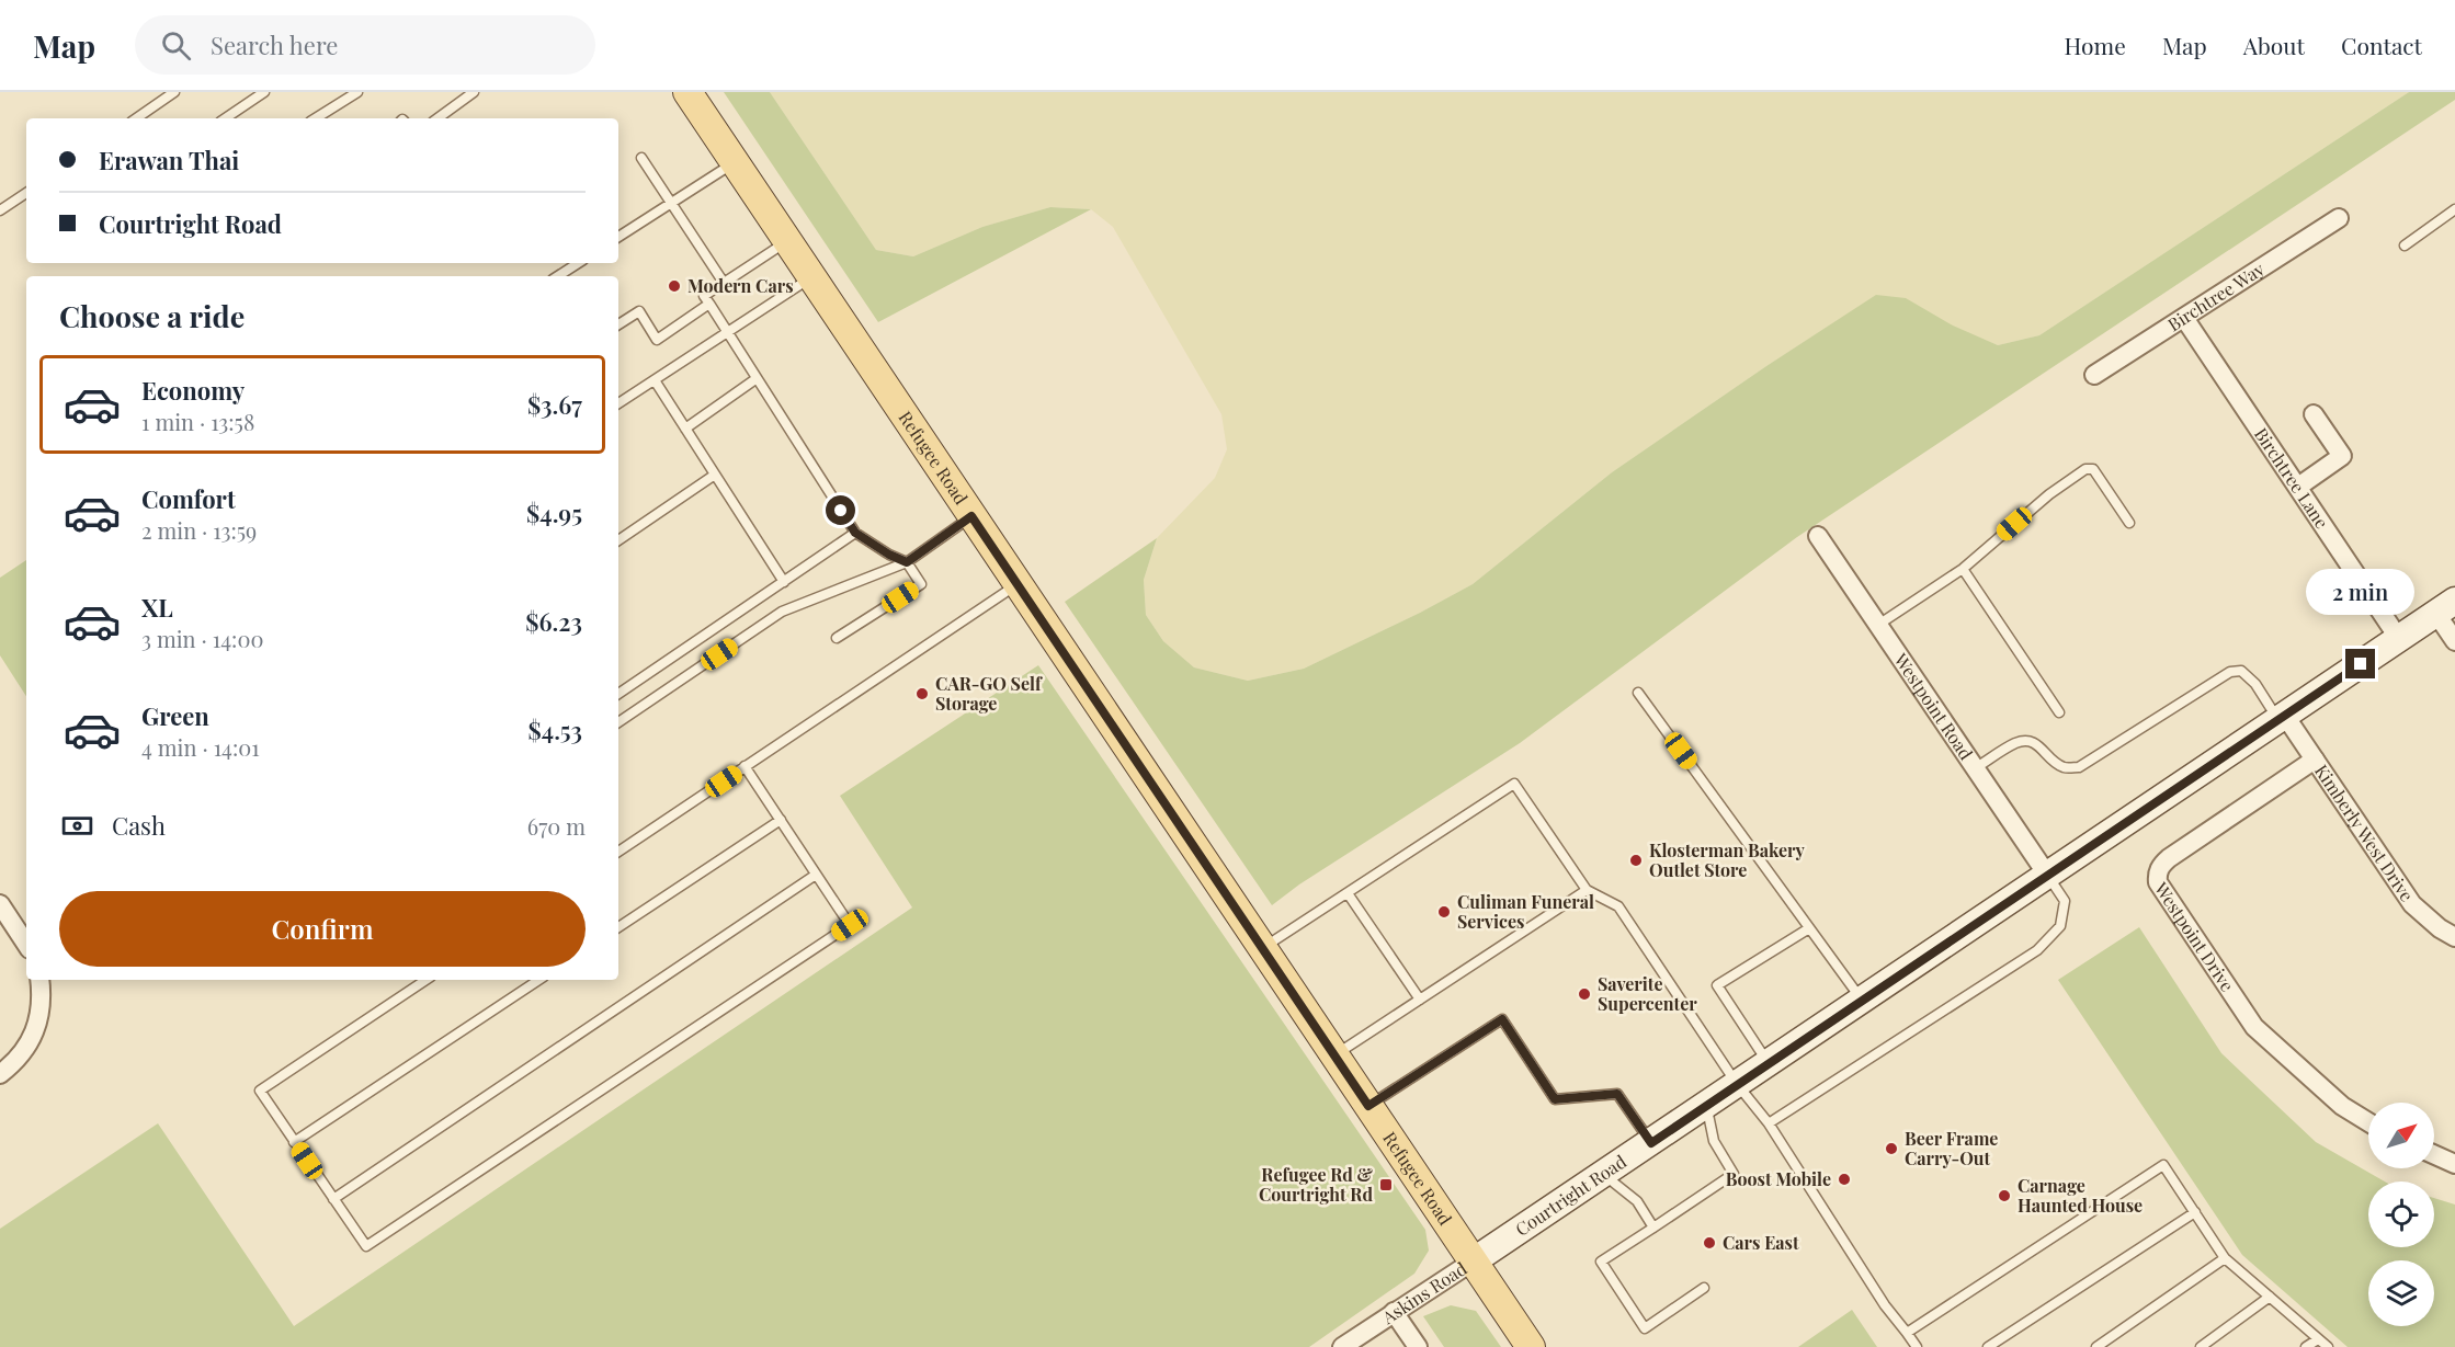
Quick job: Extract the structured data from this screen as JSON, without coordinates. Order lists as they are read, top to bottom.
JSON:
{
  "streets": {
    "main road": ["Refugee Road"],
    "street": [
      "Birchtree Way",
      "Birchtree Lane",
      "Westpoint Road",
      "Kimberly West Drive",
      "Westpoint Drive",
      "Courtright Road",
      "Askins Road"
    ]
  },
  "crossings": [
    ["Birchtree Way", "Birchtree Lane"],
    ["Refugee Road", "Courtright Road"],
    ["Refugee Road", "Askins Road"],
    ["Birchtree Lane", "Courtright Road"],
    ["Westpoint Road", "Courtright Road"],
    ["Kimberly West Drive", "Westpoint Drive"],
    ["Kimberly West Drive", "Courtright Road"],
    ["Courtright Road", "Askins Road"]
  ],
  "places": {
    "other": [
      "Modern Cars",
      "CAR-GO Self Storage",
      "Klosterman Bakery Outlet Store",
      "Culiman Funeral Services",
      "Saverite Supercenter",
      "Beer Frame Carry-Out",
      "Boost Mobile",
      "Carnage Haunted House",
      "Cars East"
    ],
    "transit": ["Refugee Rd & Courtright Rd"]
  },
  "north": "top right",
  "page": {
    "header": "Map",
    "search": "Search here",
    "nav": [
      "Home",
      "Map",
      "About",
      "Contact"
    ],
    "banner": ["Erawan Thai", "Courtright Road"],
    "heading": "Choose a ride",
    "list": [
      {
        "name": "Economy",
        "note": "1 min · 13:58",
        "value": "$3.67"
      },
      {
        "name": "Comfort",
        "note": "2 min · 13:59",
        "value": "$4.95"
      },
      {
        "name": "XL",
        "note": "3 min · 14:00",
        "value": "$6.23"
      },
      {
        "name": "Green",
        "note": "4 min · 14:01",
        "value": "$4.53"
      }
    ],
    "bubble": "2 min",
    "pay": ["Cash", "670 m"],
    "buttons": "Confirm"
  }
}
